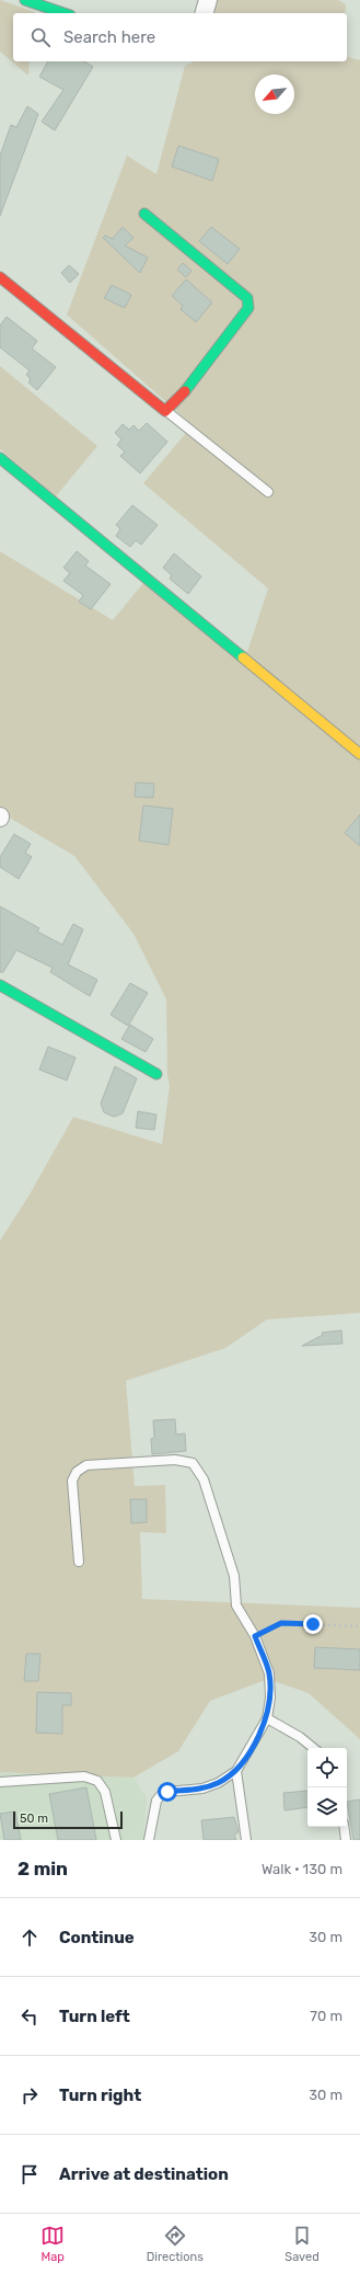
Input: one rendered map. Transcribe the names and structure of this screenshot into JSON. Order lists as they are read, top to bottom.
{
  "scale_bar": "50 m",
  "north": "bottom left",
  "page": {
    "search": "Search here",
    "scale": "50 m",
    "heading": ["2 min", "Walk · 130 m"],
    "list": [
      ["Continue", "30 m"],
      ["Turn left", "70 m"],
      ["Turn right", "30 m"],
      "Arrive at destination"
    ],
    "nav": ["Map", "Directions", "Saved"]
  }
}
